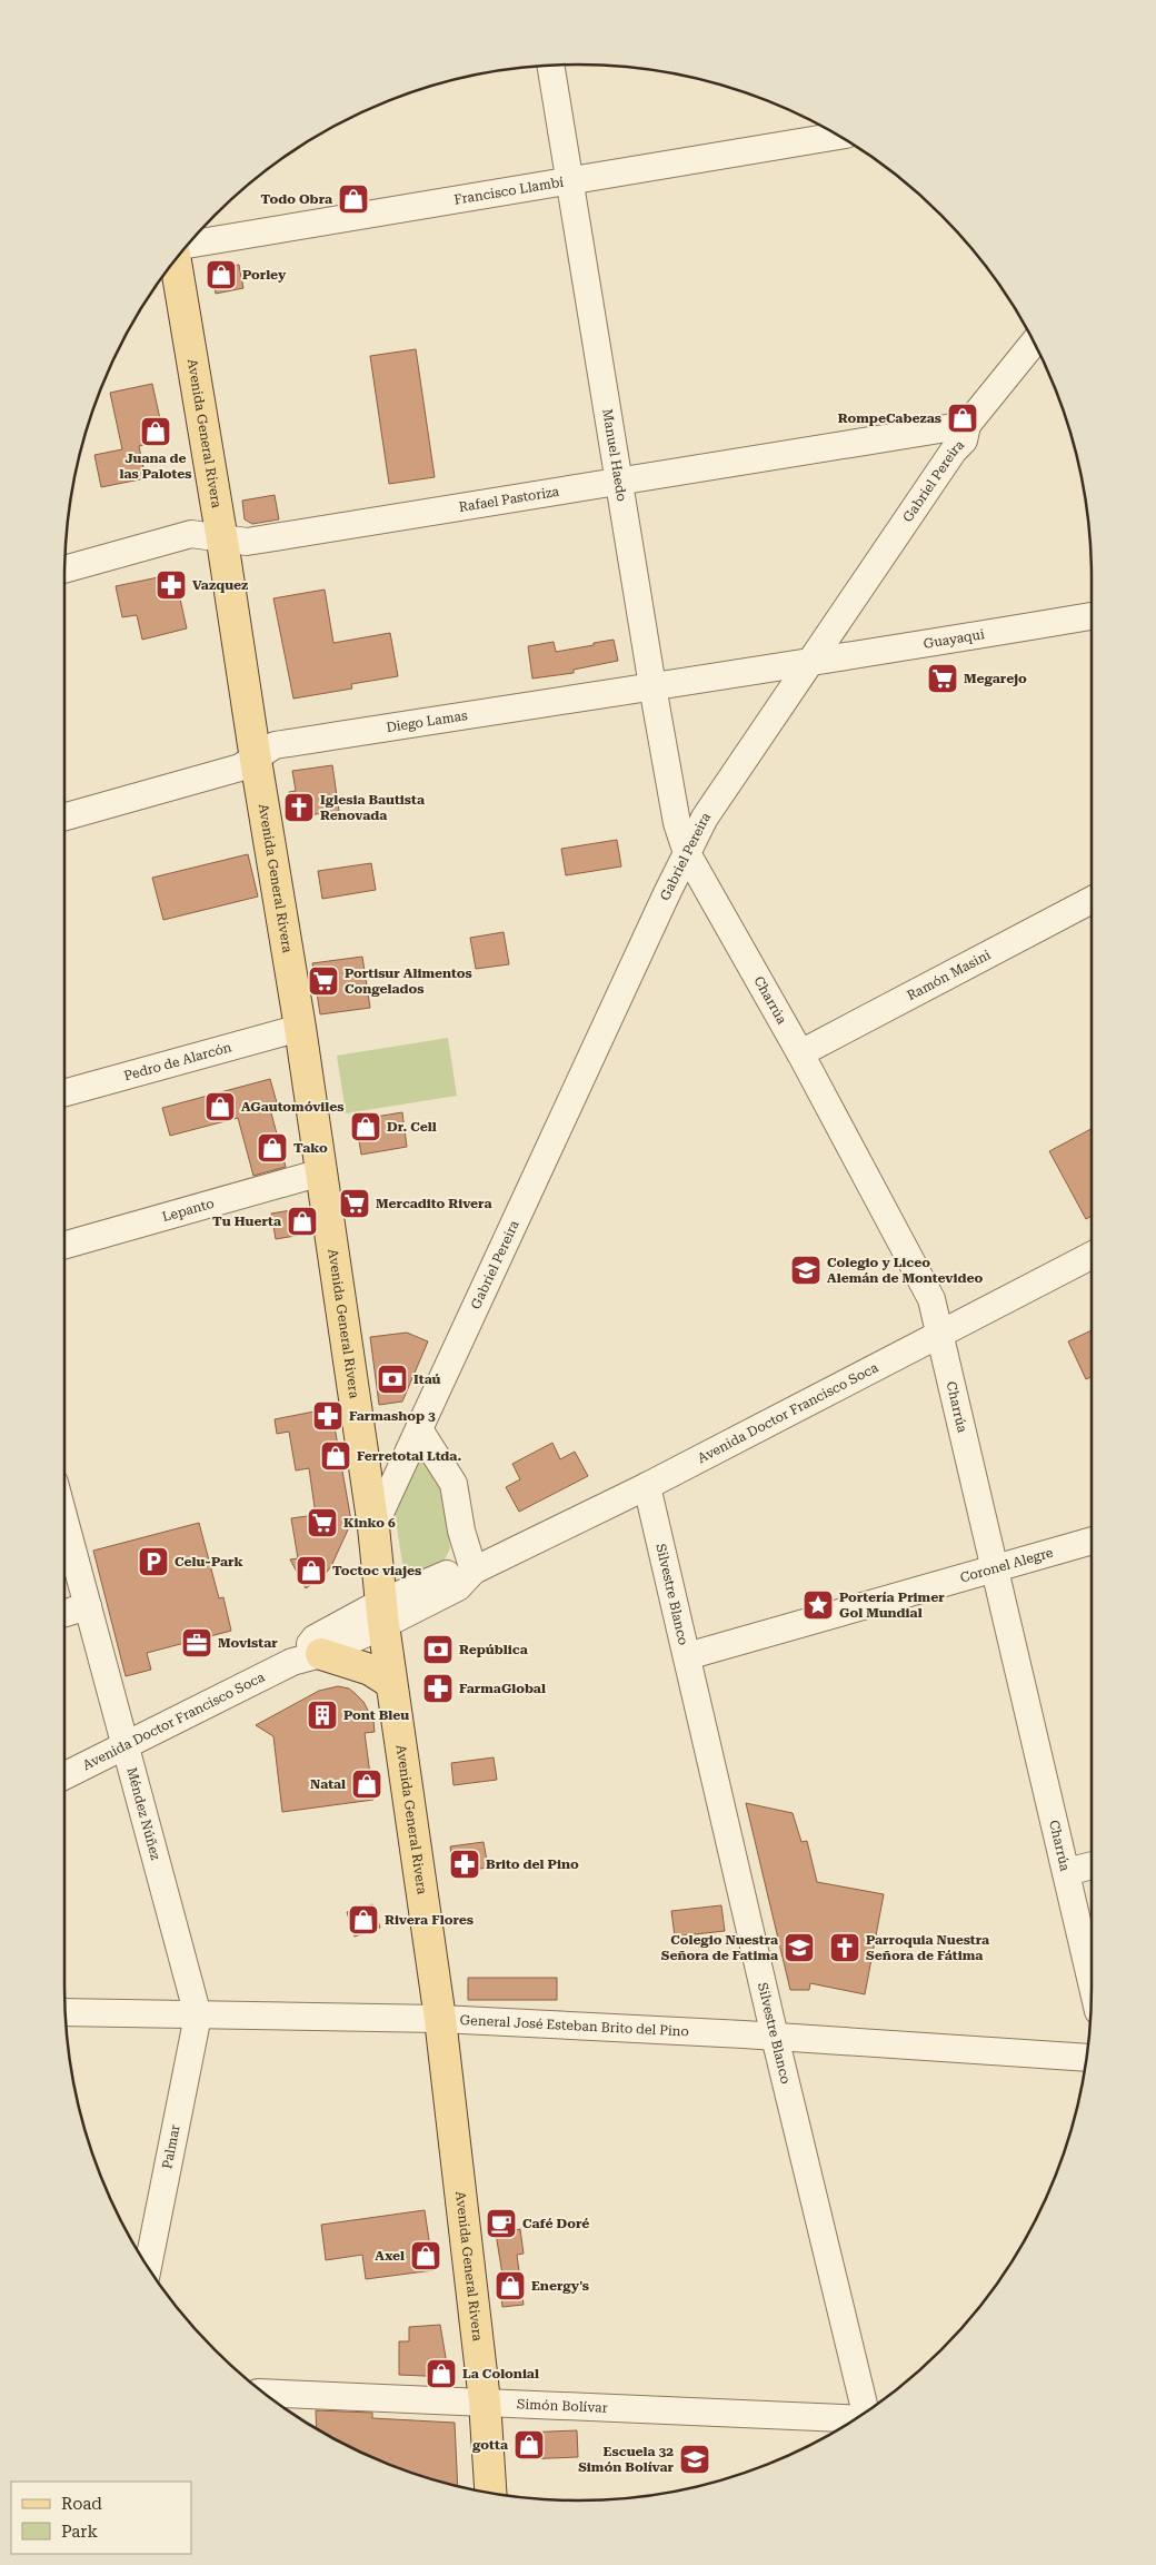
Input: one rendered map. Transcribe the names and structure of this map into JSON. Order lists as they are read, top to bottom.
{
  "streets": {
    "main road": ["Avenida General Rivera"],
    "street": [
      "Francisco Llambí",
      "Manuel Haedo",
      "Gabriel Pereira",
      "Rafael Pastoriza",
      "Guayaqui",
      "Diego Lamas",
      "Ramón Masini",
      "Charrúa",
      "Pedro de Alarcón",
      "Lepanto",
      "Avenida Doctor Francisco Soca",
      "Coronel Alegre",
      "Silvestre Blanco",
      "Méndez Núñez",
      "General José Esteban Brito del Pino",
      "Palmar",
      "Simón Bolívar"
    ]
  },
  "crossings": [
    ["Francisco Llambí", "Manuel Haedo"],
    ["Avenida General Rivera", "Gabriel Pereira"],
    ["Avenida General Rivera", "Rafael Pastoriza"],
    ["Avenida General Rivera", "Diego Lamas"],
    ["Avenida General Rivera", "Pedro de Alarcón"],
    ["Avenida General Rivera", "Lepanto"],
    ["Avenida General Rivera", "Avenida Doctor Francisco Soca"],
    ["Avenida General Rivera", "General José Esteban Brito del Pino"],
    ["Avenida General Rivera", "Simón Bolívar"],
    ["Manuel Haedo", "Gabriel Pereira"],
    ["Manuel Haedo", "Rafael Pastoriza"],
    ["Manuel Haedo", "Diego Lamas"],
    ["Manuel Haedo", "Charrúa"],
    ["Gabriel Pereira", "Rafael Pastoriza"],
    ["Gabriel Pereira", "Guayaqui"],
    ["Gabriel Pereira", "Diego Lamas"],
    ["Gabriel Pereira", "Charrúa"],
    ["Guayaqui", "Diego Lamas"],
    ["Ramón Masini", "Charrúa"],
    ["Charrúa", "Avenida Doctor Francisco Soca"],
    ["Charrúa", "Coronel Alegre"],
    ["Avenida Doctor Francisco Soca", "Silvestre Blanco"],
    ["Avenida Doctor Francisco Soca", "Méndez Núñez"],
    ["Coronel Alegre", "Silvestre Blanco"],
    ["Silvestre Blanco", "General José Esteban Brito del Pino"],
    ["Méndez Núñez", "General José Esteban Brito del Pino"],
    ["Méndez Núñez", "Palmar"],
    ["General José Esteban Brito del Pino", "Palmar"]
  ],
  "places": {
    "shop": [
      "Todo Obra",
      "Porley",
      "RompeCabezas",
      "Juana de las Palotes",
      "AGautomóviles",
      "Dr. Cell",
      "Tako",
      "Tu Huerta",
      "Ferretotal Ltda.",
      "Toctoc viajes",
      "Natal",
      "Rivera Flores",
      "Axel",
      "Energy's",
      "La Colonial",
      "gotta"
    ],
    "pharmacy": [
      "Vazquez",
      "Farmashop 3",
      "FarmaGlobal",
      "Brito del Pino"
    ],
    "supermarket": [
      "Megarejo",
      "Portisur Alimentos Congelados",
      "Mercadito Rivera",
      "Kinko 6"
    ],
    "church": ["Iglesia Bautista Renovada", "Parroquia Nuestra Señora de Fátima"],
    "school or university": ["Colegio y Liceo Alemán de Montevideo", "Colegio Nuestra Señora de Fatima", "Escuela 32 Simón Bolívar"],
    "bank": ["Itaú", "República"],
    "parking": ["Celu-Park"],
    "place": ["Portería Primer Gol Mundial"],
    "office": ["Movistar"],
    "building": ["Pont Bleu"],
    "cafe": ["Café Doré"]
  },
  "legend": ["Road", "Park"]
}
